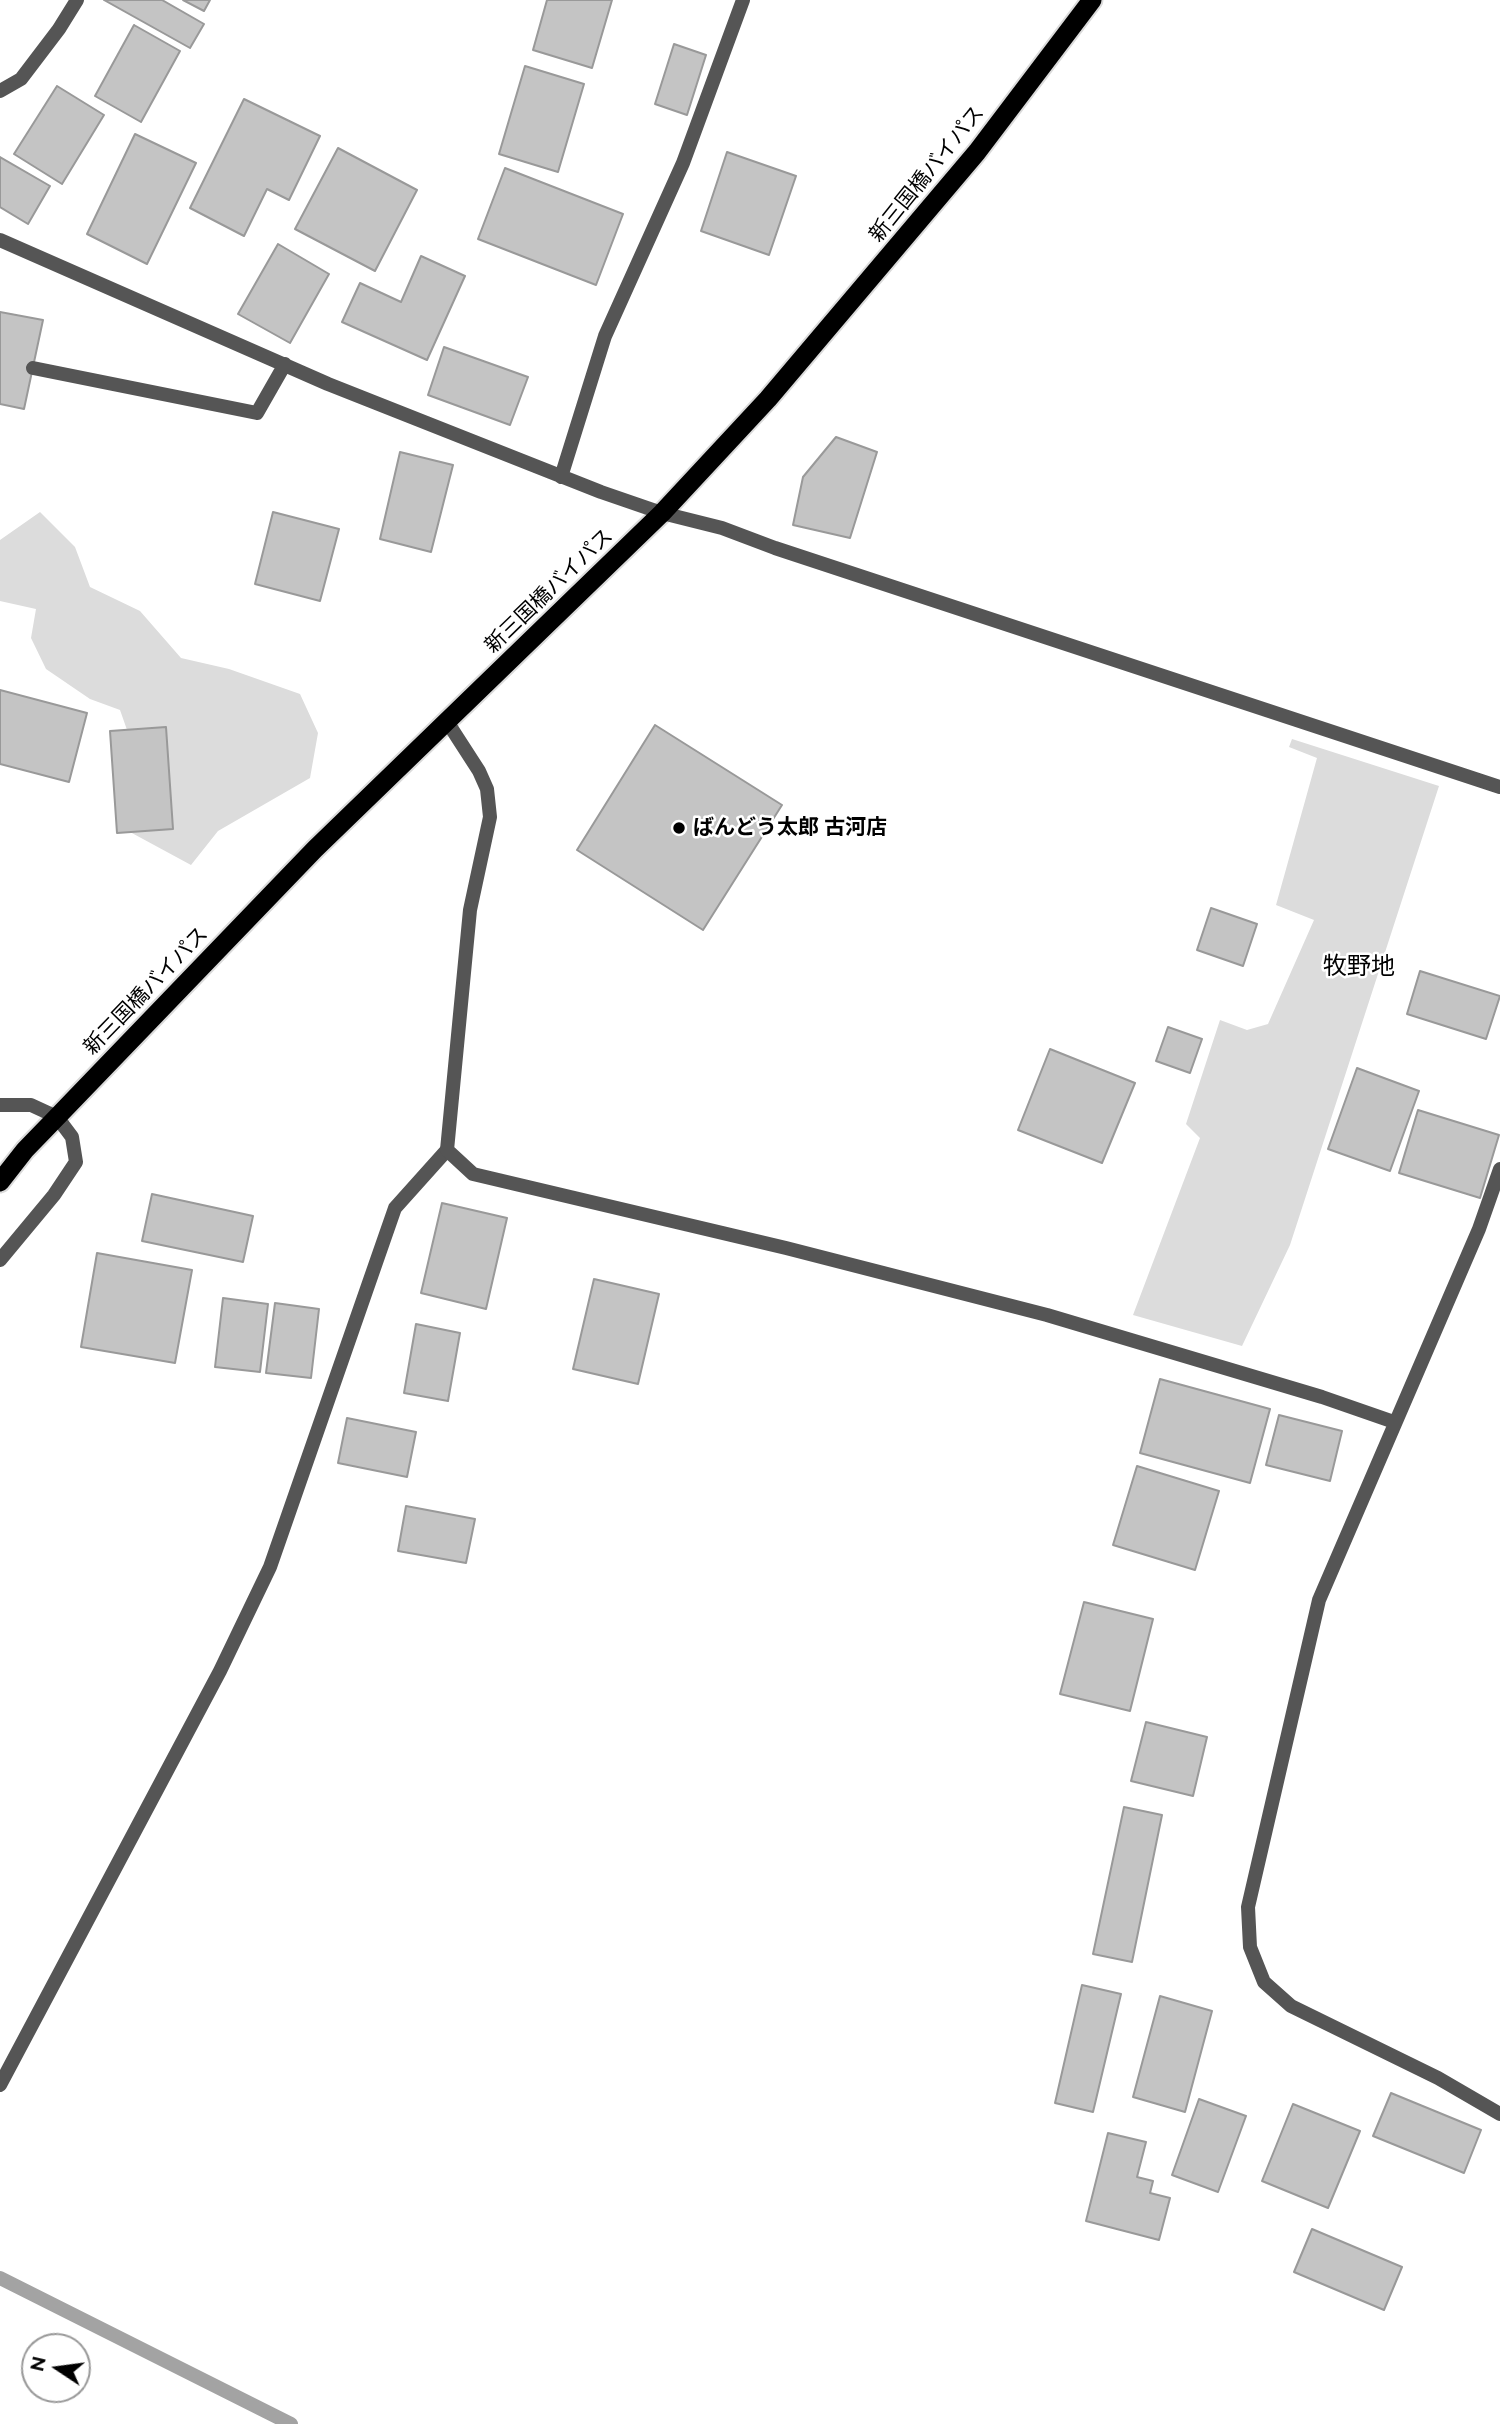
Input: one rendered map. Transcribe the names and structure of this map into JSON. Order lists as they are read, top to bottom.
{
  "streets": {
    "highway": ["新三国橋バイパス"]
  },
  "districts": ["牧野地"],
  "places": ["ばんどう太郎 古河店"],
  "north": "left"
}
